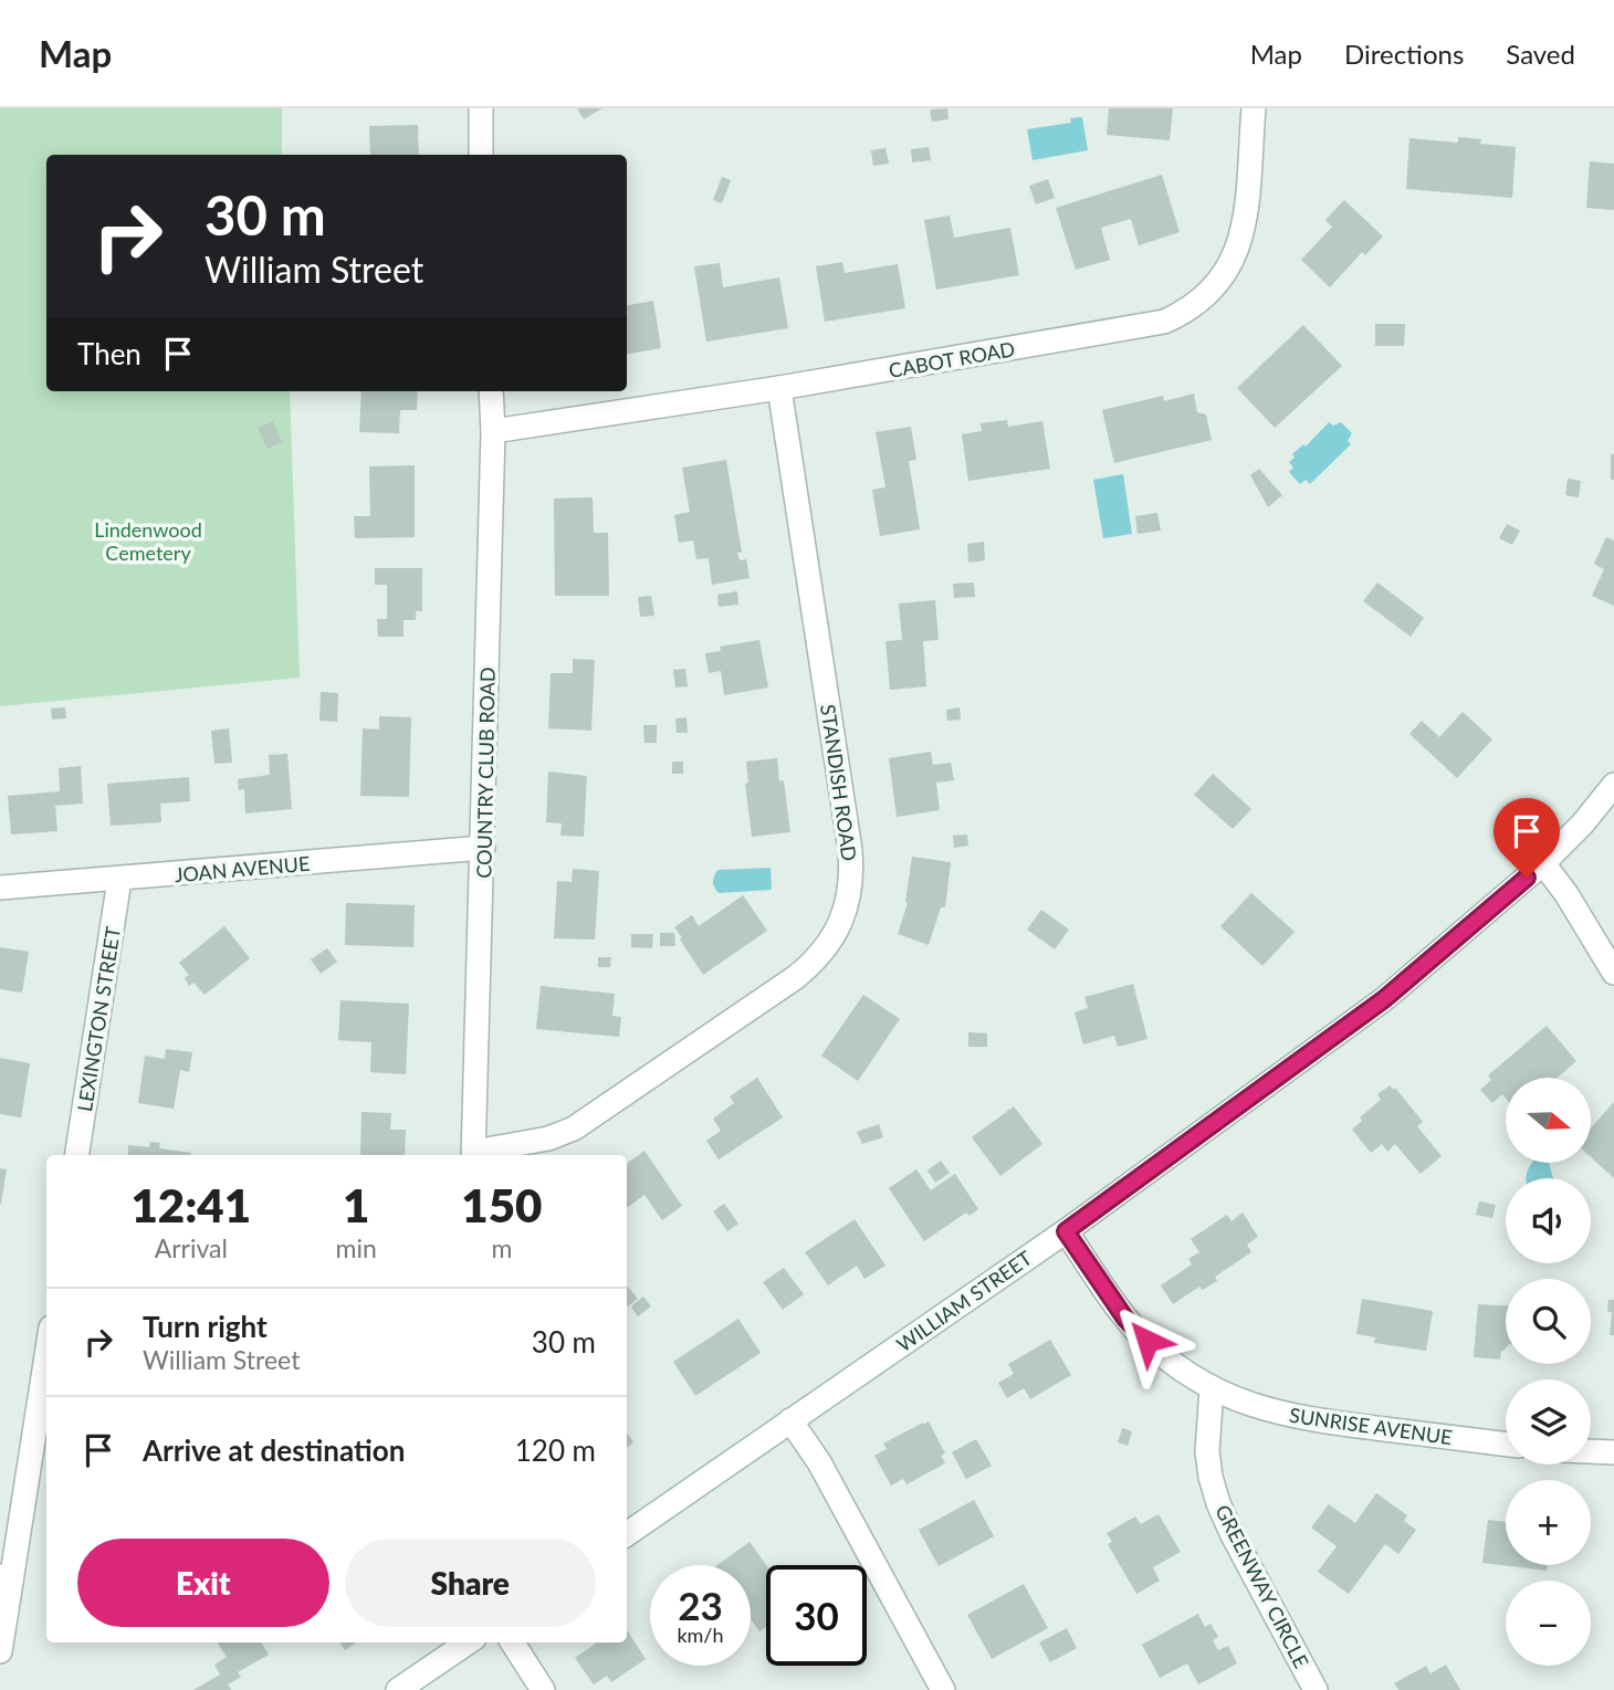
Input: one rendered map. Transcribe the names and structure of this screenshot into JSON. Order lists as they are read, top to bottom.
{
  "streets": {
    "street": [
      "CABOT ROAD",
      "COUNTRY CLUB ROAD",
      "STANDISH ROAD",
      "JOAN AVENUE",
      "LEXINGTON STREET",
      "WILLIAM STREET",
      "SUNRISE AVENUE",
      "GREENWAY CIRCLE"
    ]
  },
  "crossings": [
    ["CABOT ROAD", "COUNTRY CLUB ROAD"],
    ["CABOT ROAD", "STANDISH ROAD"],
    ["COUNTRY CLUB ROAD", "STANDISH ROAD"],
    ["COUNTRY CLUB ROAD", "JOAN AVENUE"],
    ["JOAN AVENUE", "LEXINGTON STREET"],
    ["WILLIAM STREET", "SUNRISE AVENUE"],
    ["SUNRISE AVENUE", "GREENWAY CIRCLE"]
  ],
  "parks": ["Lindenwood Cemetery"],
  "north": "right",
  "page": {
    "header": "Map",
    "nav": ["Map", "Directions", "Saved"],
    "turn": ["30 m", "William Street"],
    "then": "Then",
    "map_buttons": ["+", "−"],
    "eta": [
      "12:41",
      "Arrival",
      "1",
      "min",
      "150",
      "m"
    ],
    "list": [
      {
        "name": "Turn right",
        "note": "William Street",
        "value": "30 m"
      },
      {
        "name": "Arrive at destination",
        "value": "120 m"
      }
    ],
    "buttons": ["Exit", "Share"],
    "speed": "23 km/h",
    "limit": "30"
  }
}
